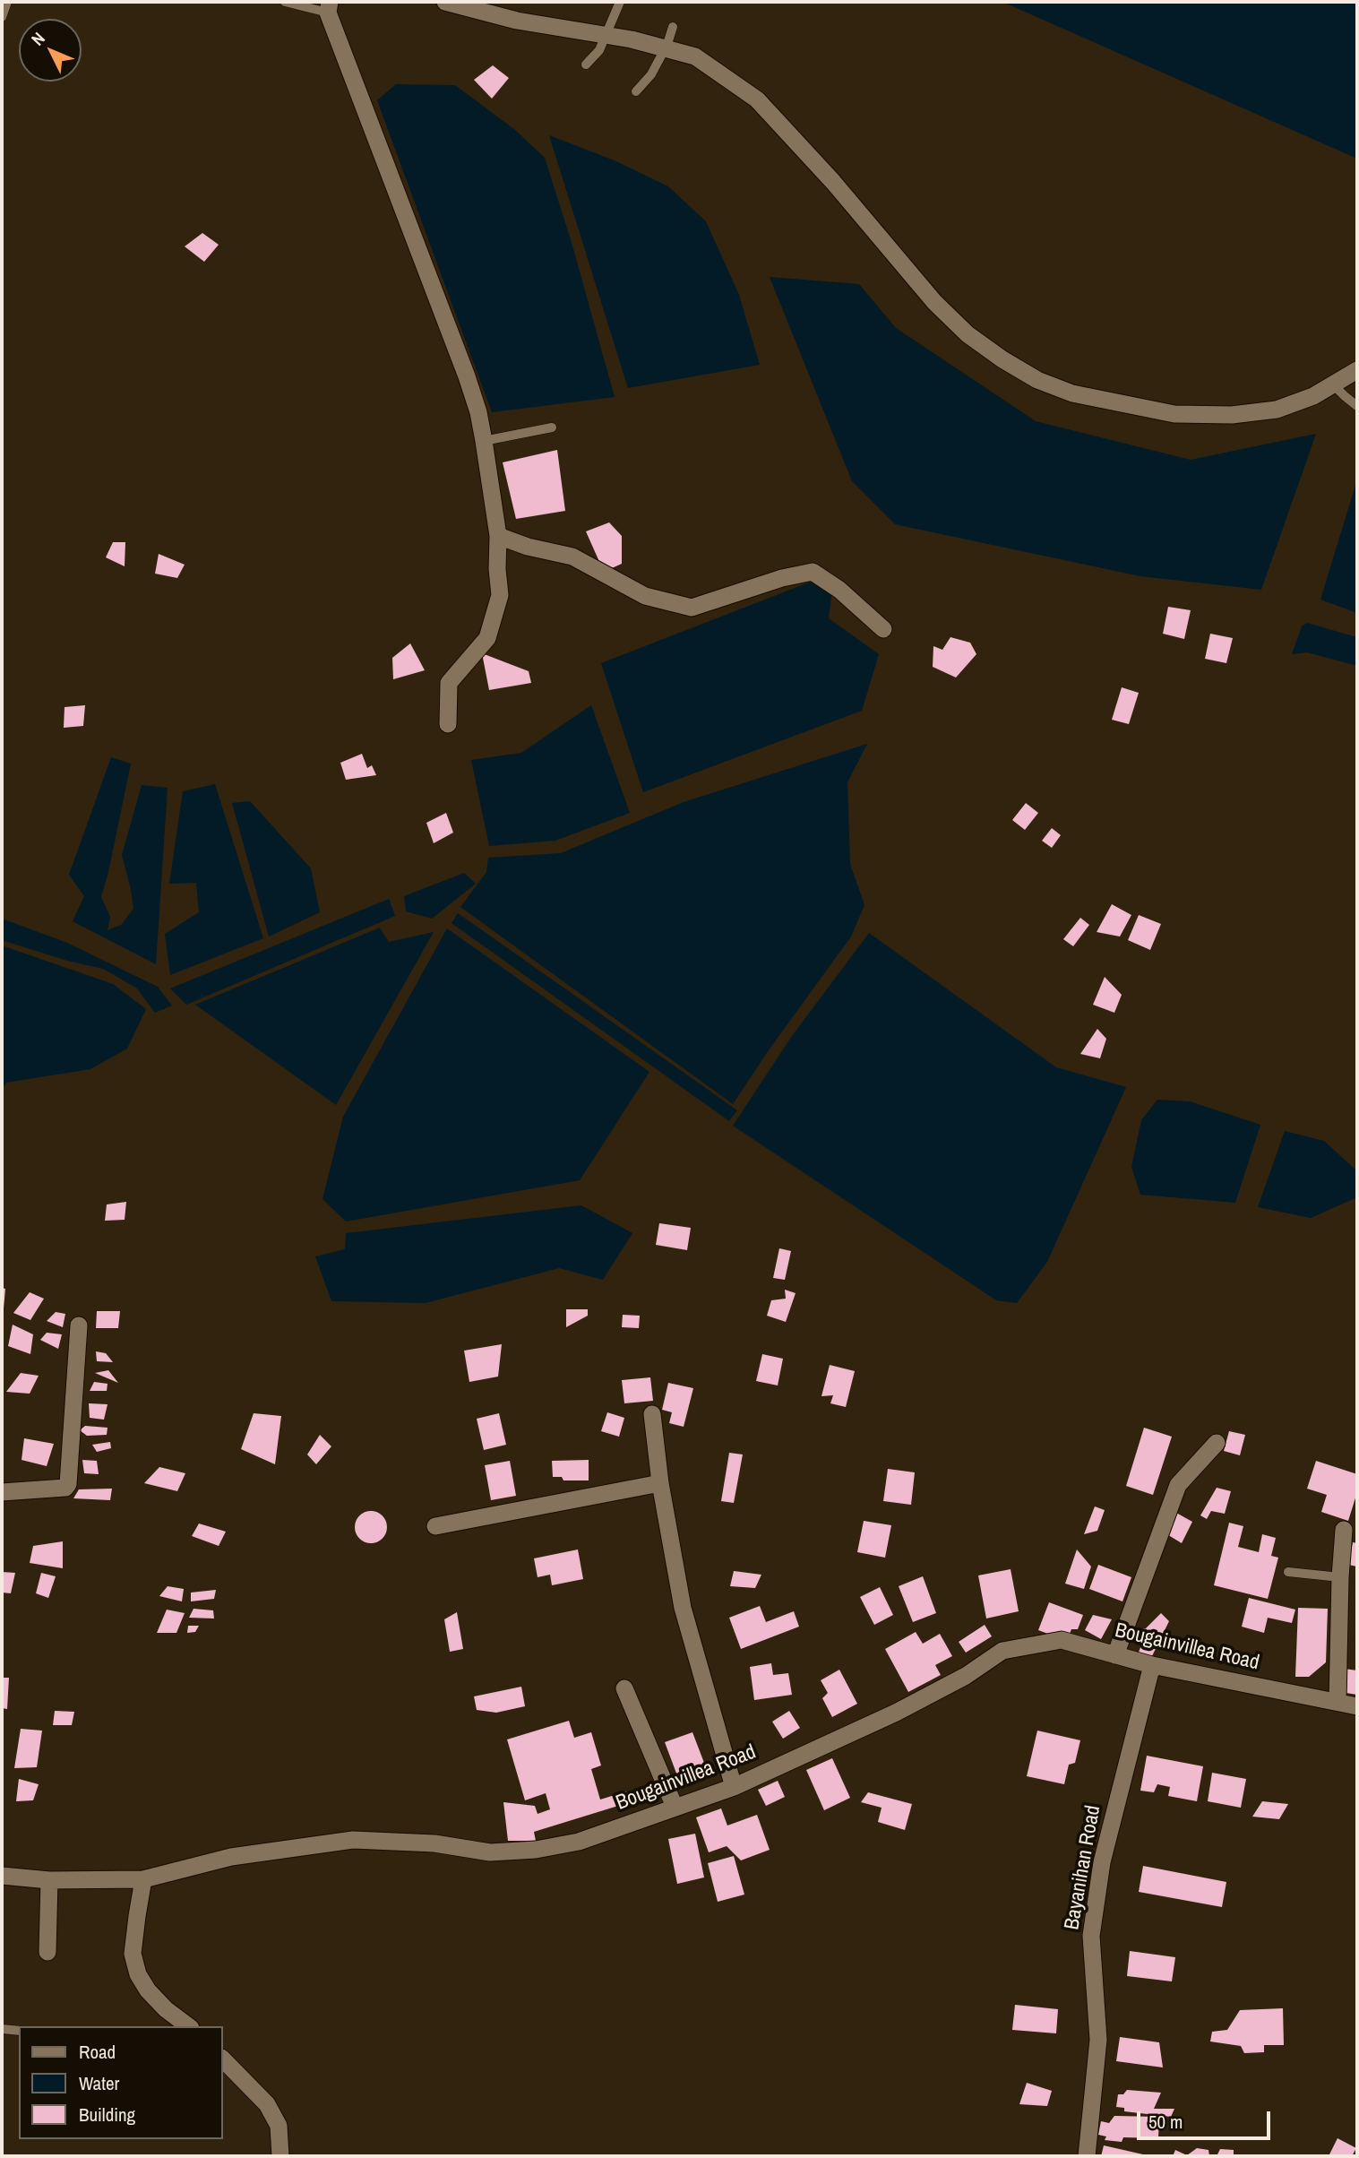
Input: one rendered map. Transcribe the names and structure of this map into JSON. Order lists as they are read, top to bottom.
{
  "streets": {
    "street": ["Bougainvillea Road", "Bayanihan Road"]
  },
  "crossings": [
    ["Bougainvillea Road", "Bayanihan Road"]
  ],
  "legend": ["Road", "Water", "Building"],
  "scale_bar": "50 m",
  "north": "top left"
}
